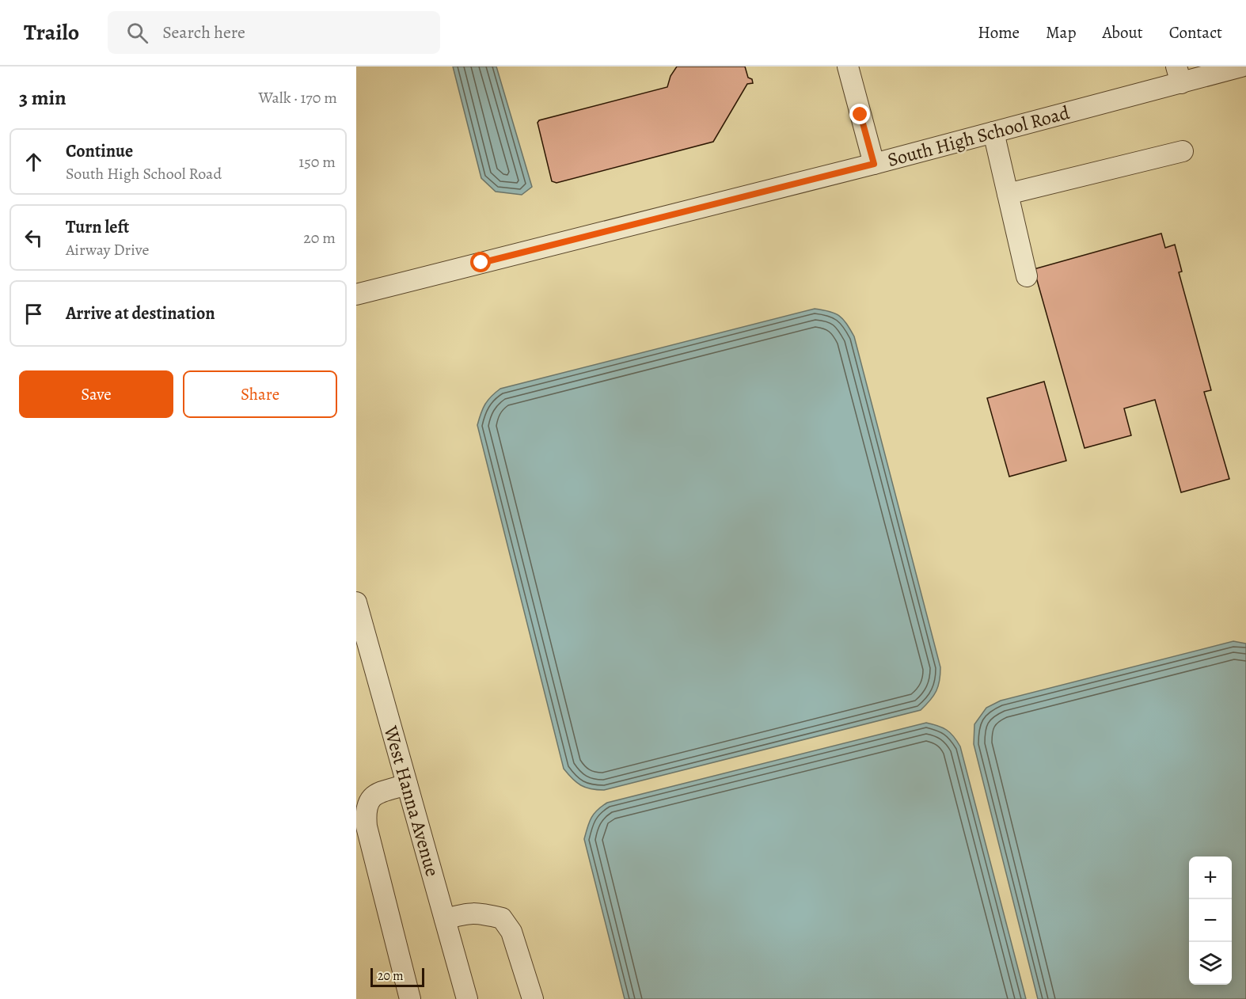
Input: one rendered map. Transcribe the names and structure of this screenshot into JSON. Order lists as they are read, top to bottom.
{
  "streets": {
    "street": ["South High School Road", "West Hanna Avenue"]
  },
  "scale_bar": "20 m",
  "page": {
    "header": "Trailo",
    "search": "Search here",
    "nav": [
      "Home",
      "Map",
      "About",
      "Contact"
    ],
    "heading": ["3 min", "Walk · 170 m"],
    "list": [
      ["Continue", "South High School Road", "150 m"],
      ["Turn left", "Airway Drive", "20 m"],
      "Arrive at destination"
    ],
    "buttons": ["Save", "Share"],
    "map_buttons": ["+", "−"],
    "scale": "20 m"
  }
}
